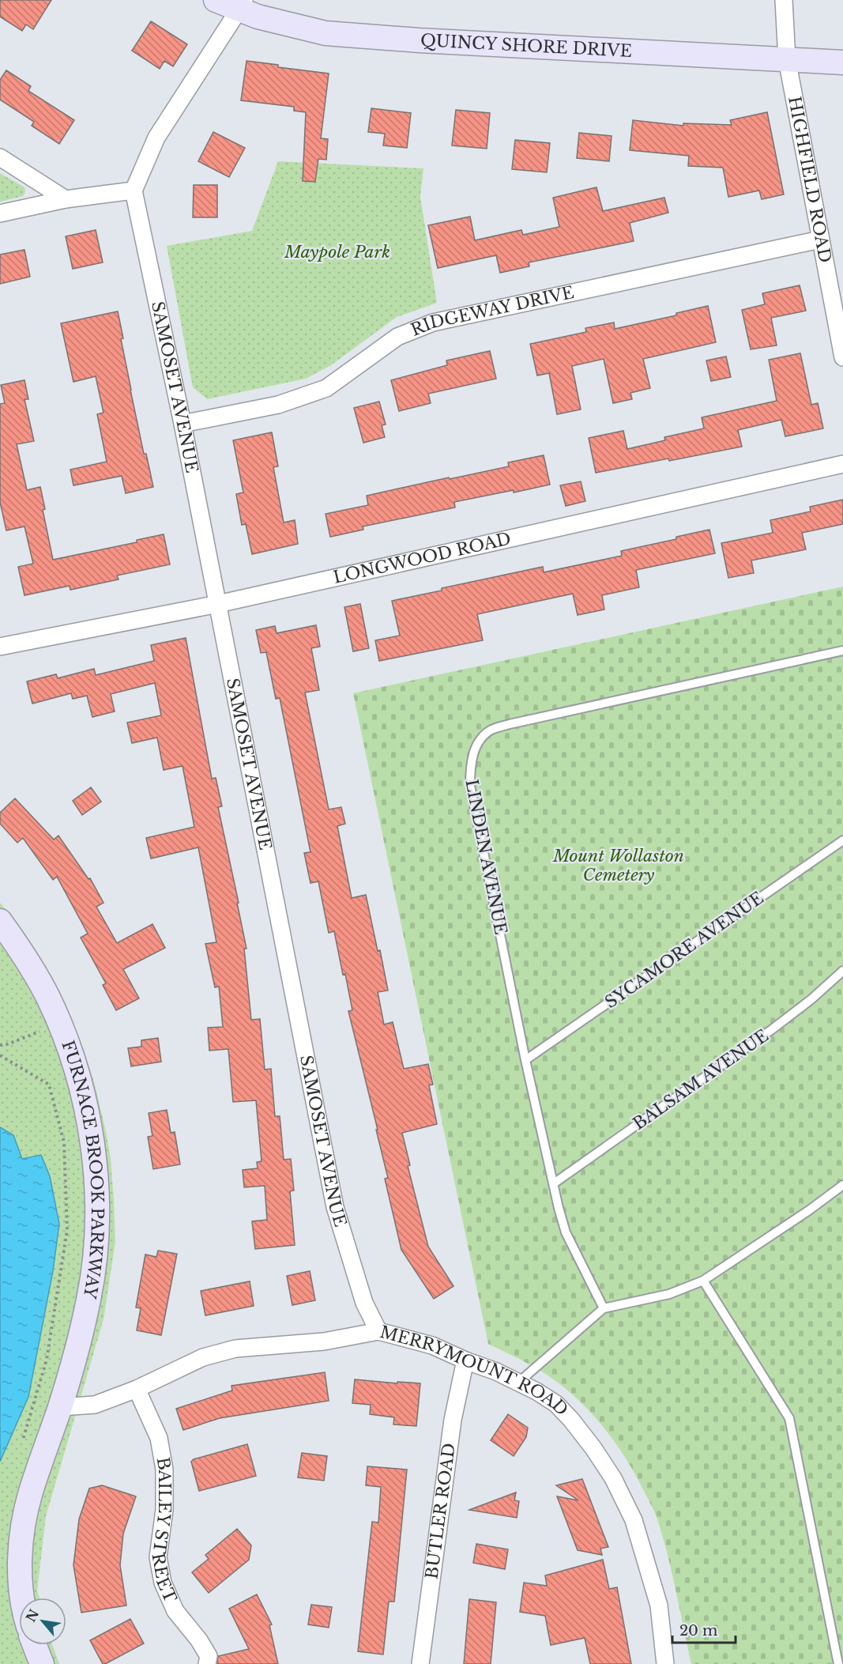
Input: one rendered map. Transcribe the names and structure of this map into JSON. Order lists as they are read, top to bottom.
{
  "streets": {
    "main road": ["QUINCY SHORE DRIVE", "FURNACE BROOK PARKWAY"],
    "street": [
      "HIGHFIELD ROAD",
      "RIDGEWAY DRIVE",
      "SAMOSET AVENUE",
      "LONGWOOD ROAD",
      "MERRYMOUNT ROAD",
      "BUTLER ROAD",
      "BAILEY STREET"
    ],
    "lane": ["LINDEN AVENUE", "SYCAMORE AVENUE", "BALSAM AVENUE"]
  },
  "crossings": [
    ["QUINCY SHORE DRIVE", "HIGHFIELD ROAD"],
    ["HIGHFIELD ROAD", "RIDGEWAY DRIVE"],
    ["RIDGEWAY DRIVE", "SAMOSET AVENUE"],
    ["SAMOSET AVENUE", "LONGWOOD ROAD"],
    ["SAMOSET AVENUE", "MERRYMOUNT ROAD"],
    ["LINDEN AVENUE", "SYCAMORE AVENUE"],
    ["LINDEN AVENUE", "BALSAM AVENUE"],
    ["FURNACE BROOK PARKWAY", "MERRYMOUNT ROAD"],
    ["MERRYMOUNT ROAD", "BUTLER ROAD"],
    ["MERRYMOUNT ROAD", "BAILEY STREET"]
  ],
  "parks": ["Maypole Park", "Mount Wollaston Cemetery"],
  "scale_bar": "20 m",
  "north": "top left"
}
